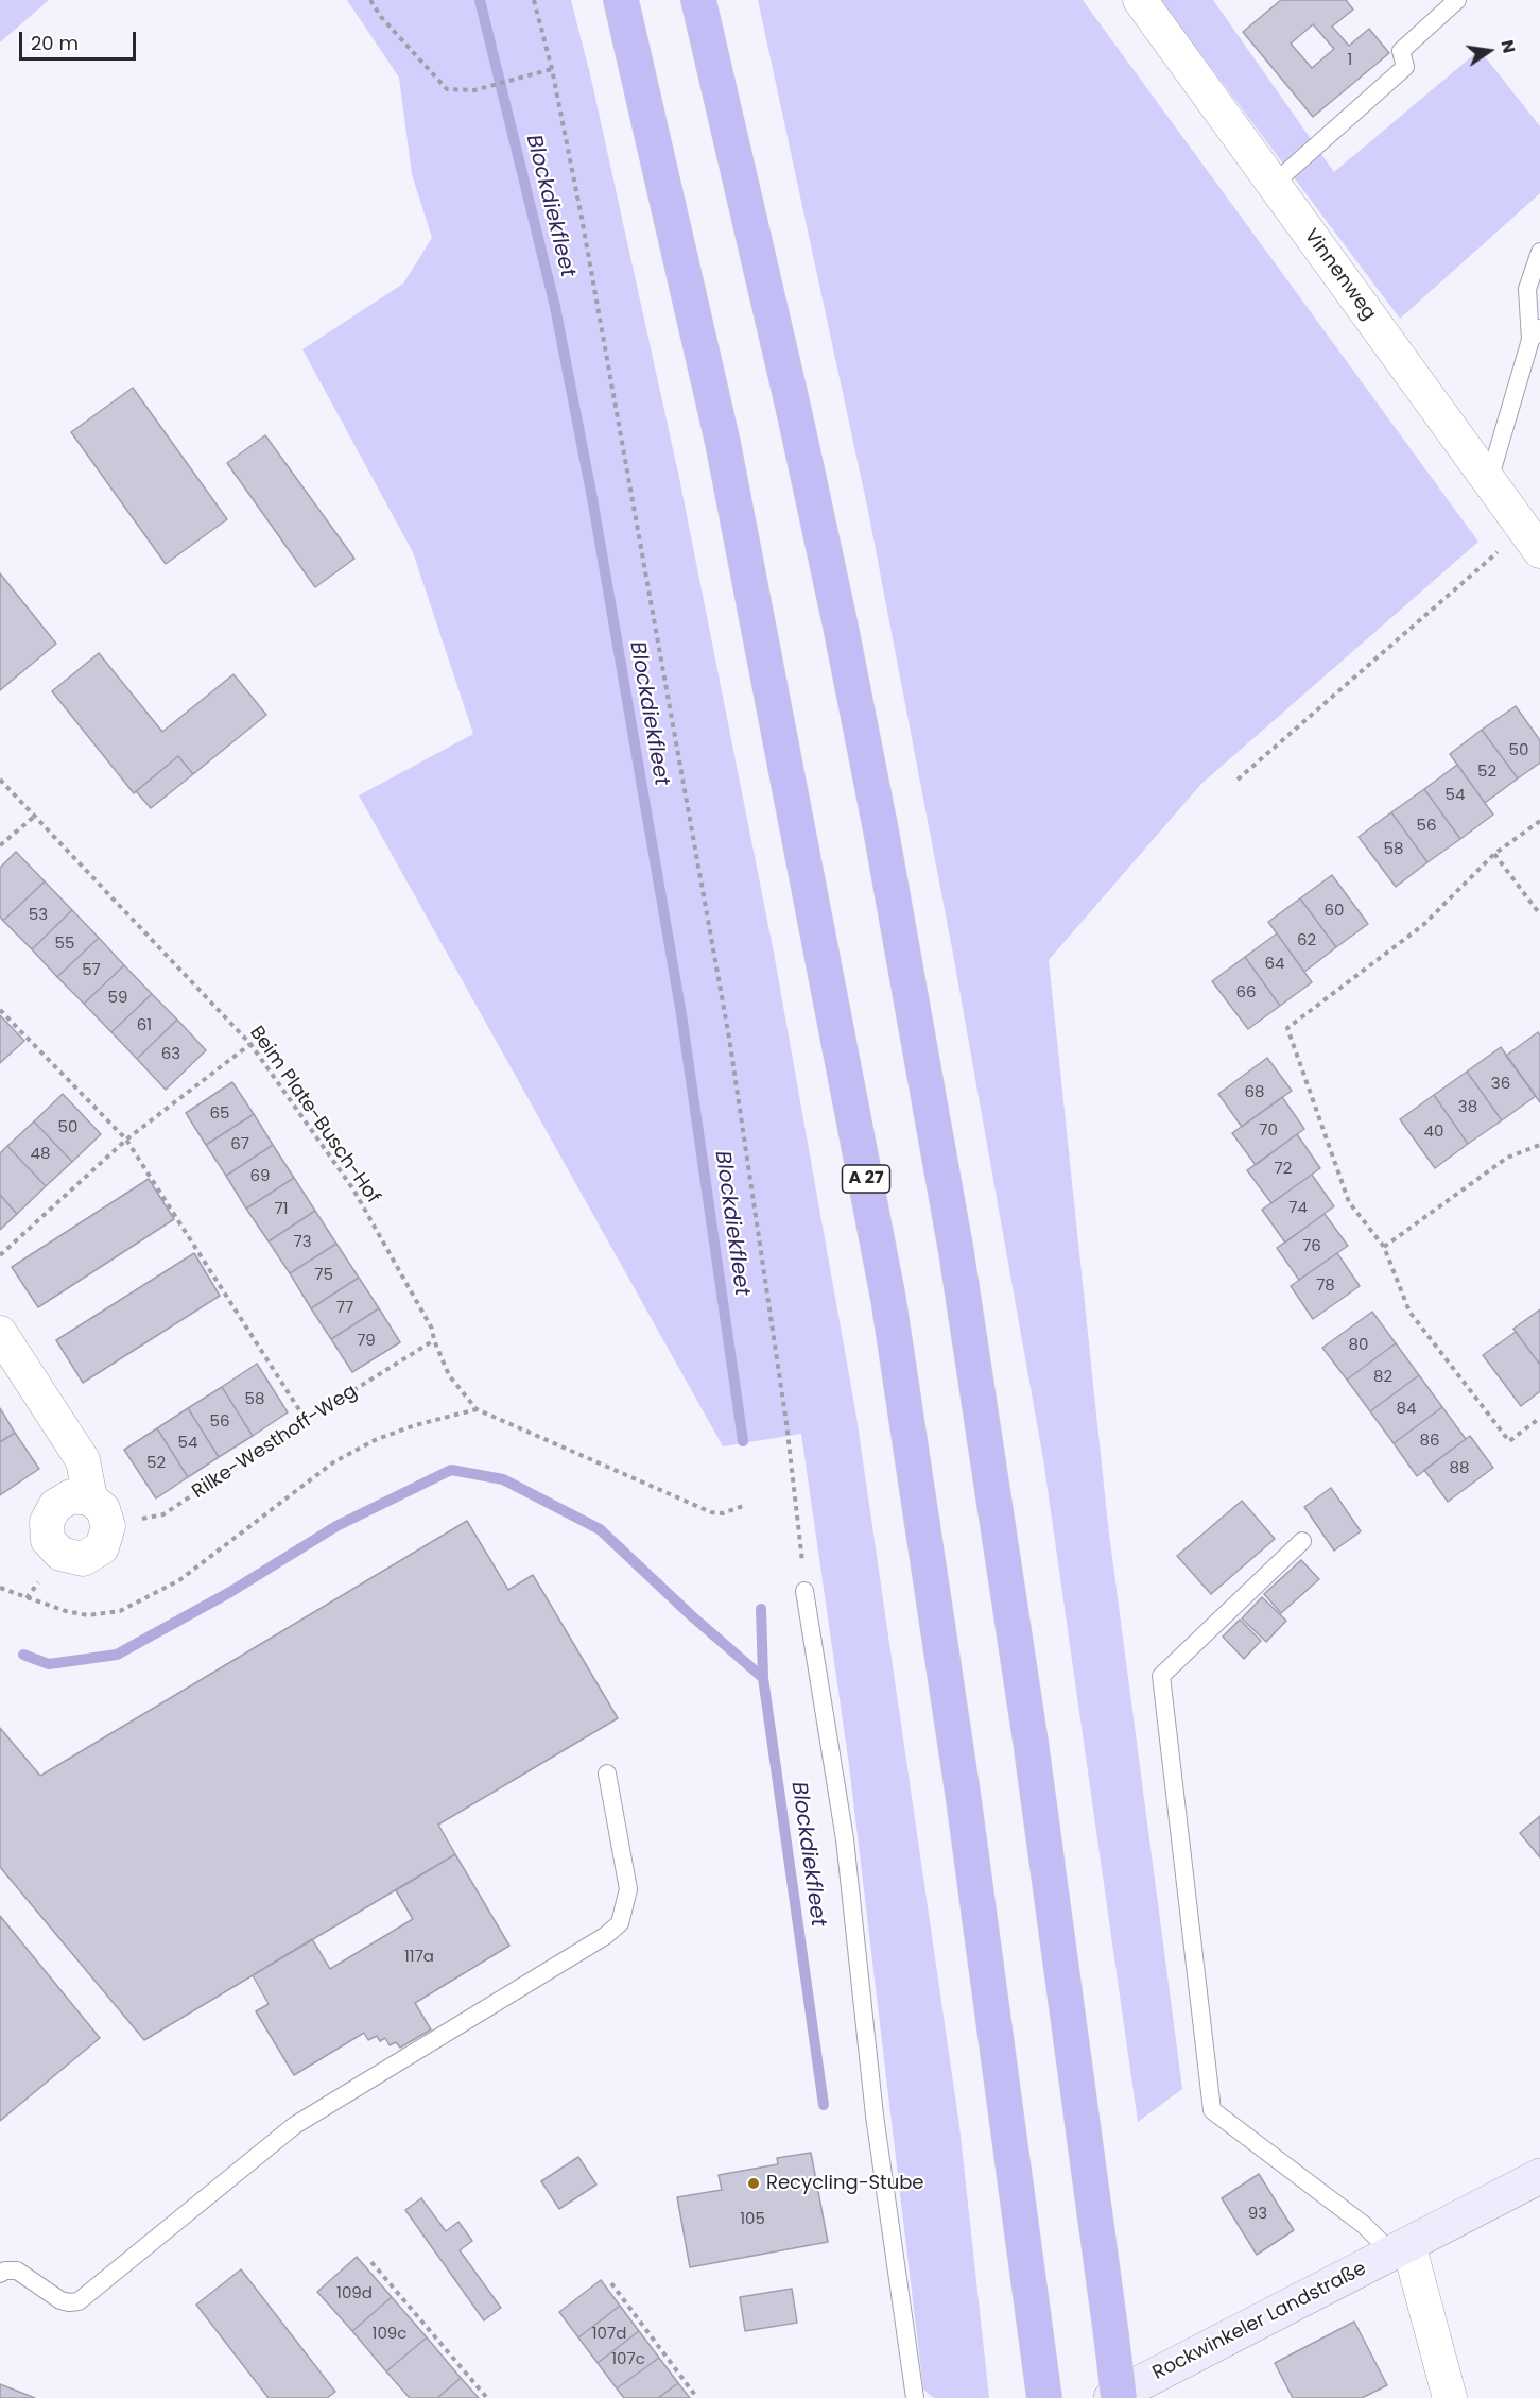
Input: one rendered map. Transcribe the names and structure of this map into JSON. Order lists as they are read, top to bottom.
{
  "streets": {
    "highway": ["A 27"],
    "main road": ["Rockwinkeler Landstraße"],
    "street": ["Vinnenweg"],
    "path": ["Beim Plate-Busch-Hof", "Rilke-Westhoff-Weg"]
  },
  "crossings": [
    ["Beim Plate-Busch-Hof", "Rilke-Westhoff-Weg"]
  ],
  "water": ["Blockdiekfleet"],
  "places": ["Recycling-Stube"],
  "house_numbers": [
    "1",
    "50",
    "52",
    "54",
    "56",
    "58",
    "60",
    "53",
    "62",
    "55",
    "64",
    "57",
    "66",
    "59",
    "61",
    "63",
    "36",
    "68",
    "38",
    "65",
    "50",
    "70",
    "40",
    "67",
    "48",
    "72",
    "69",
    "74",
    "71",
    "73",
    "76",
    "75",
    "78",
    "77",
    "79",
    "80",
    "82",
    "58",
    "84",
    "56",
    "86",
    "54",
    "52",
    "88",
    "117a",
    "93",
    "105",
    "109d",
    "109c",
    "107d",
    "107c"
  ],
  "scale_bar": "20 m",
  "north": "right"
}
